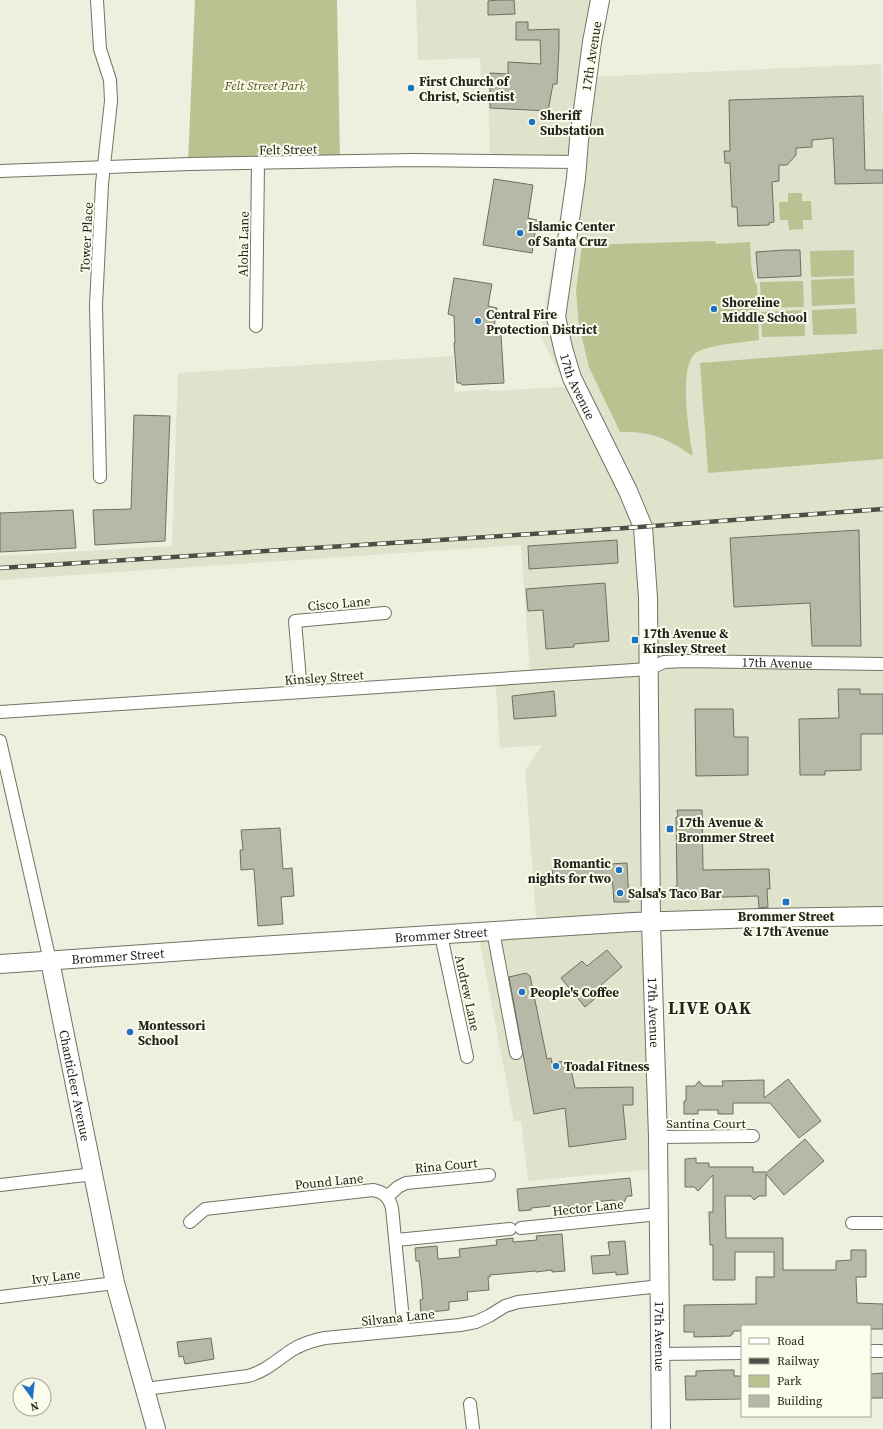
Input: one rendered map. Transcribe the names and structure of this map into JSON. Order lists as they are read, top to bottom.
{
  "streets": {
    "main road": ["17th Avenue", "Brommer Street", "Chanticleer Avenue"],
    "street": [
      "Felt Street",
      "Tower Place",
      "Aloha Lane",
      "Cisco Lane",
      "Kinsley Street",
      "Andrew Lane",
      "Santina Court",
      "Rina Court",
      "Pound Lane",
      "Hector Lane",
      "Ivy Lane",
      "Silvana Lane"
    ]
  },
  "crossings": [
    ["17th Avenue", "Felt Street"],
    ["17th Avenue", "Kinsley Street"],
    ["17th Avenue", "Brommer Street"],
    ["17th Avenue", "Santina Court"],
    ["17th Avenue", "Hector Lane"],
    ["17th Avenue", "Silvana Lane"],
    ["Felt Street", "Tower Place"],
    ["Felt Street", "Aloha Lane"],
    ["Cisco Lane", "Kinsley Street"],
    ["Brommer Street", "Andrew Lane"],
    ["Brommer Street", "Chanticleer Avenue"],
    ["Chanticleer Avenue", "Ivy Lane"],
    ["Chanticleer Avenue", "Silvana Lane"],
    ["Rina Court", "Pound Lane"]
  ],
  "districts": ["LIVE OAK"],
  "parks": ["Felt Street Park"],
  "places": {
    "other": [
      "First Church of Christ, Scientist",
      "Sheriff Substation",
      "Islamic Center of Santa Cruz",
      "Shoreline Middle School",
      "Central Fire Protection District",
      "Romantic nights for two",
      "Salsa's Taco Bar",
      "People's Coffee",
      "Montessori School",
      "Toadal Fitness"
    ],
    "transit": ["17th Avenue & Kinsley Street", "17th Avenue & Brommer Street", "Brommer Street & 17th Avenue"]
  },
  "legend": [
    "Road",
    "Railway",
    "Park",
    "Building"
  ],
  "north": "bottom"
}
